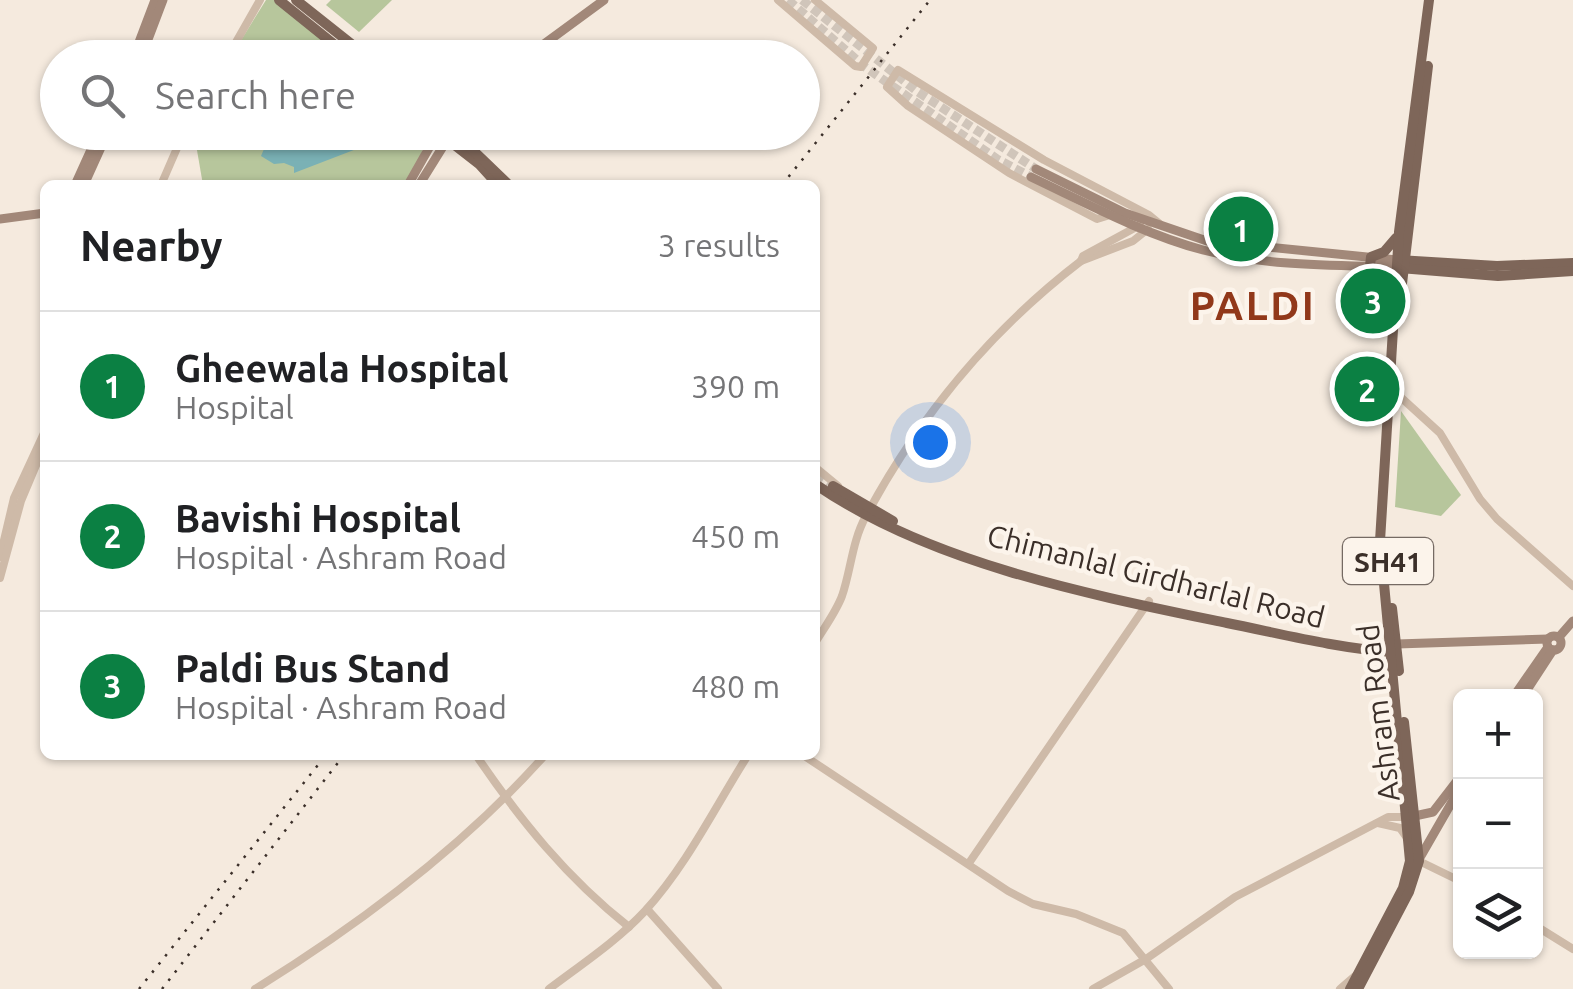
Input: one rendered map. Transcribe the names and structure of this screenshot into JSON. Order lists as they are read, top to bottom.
{
  "streets": {
    "main road": ["SH41", "Chimanlal Girdharlal Road", "Ashram Road"]
  },
  "crossings": [
    ["Chimanlal Girdharlal Road", "Ashram Road"]
  ],
  "districts": ["PALDI"],
  "page": {
    "search": "Search here",
    "heading": ["Nearby", "3 results"],
    "pins": ["1", "3", "2"],
    "list": [
      {
        "mark": "1",
        "name": "Gheewala Hospital",
        "note": "Hospital",
        "value": "390 m"
      },
      {
        "mark": "2",
        "name": "Bavishi Hospital",
        "note": "Hospital · Ashram Road",
        "value": "450 m"
      },
      {
        "mark": "3",
        "name": "Paldi Bus Stand",
        "note": "Hospital · Ashram Road",
        "value": "480 m"
      }
    ],
    "map_buttons": ["+", "−"]
  }
}
